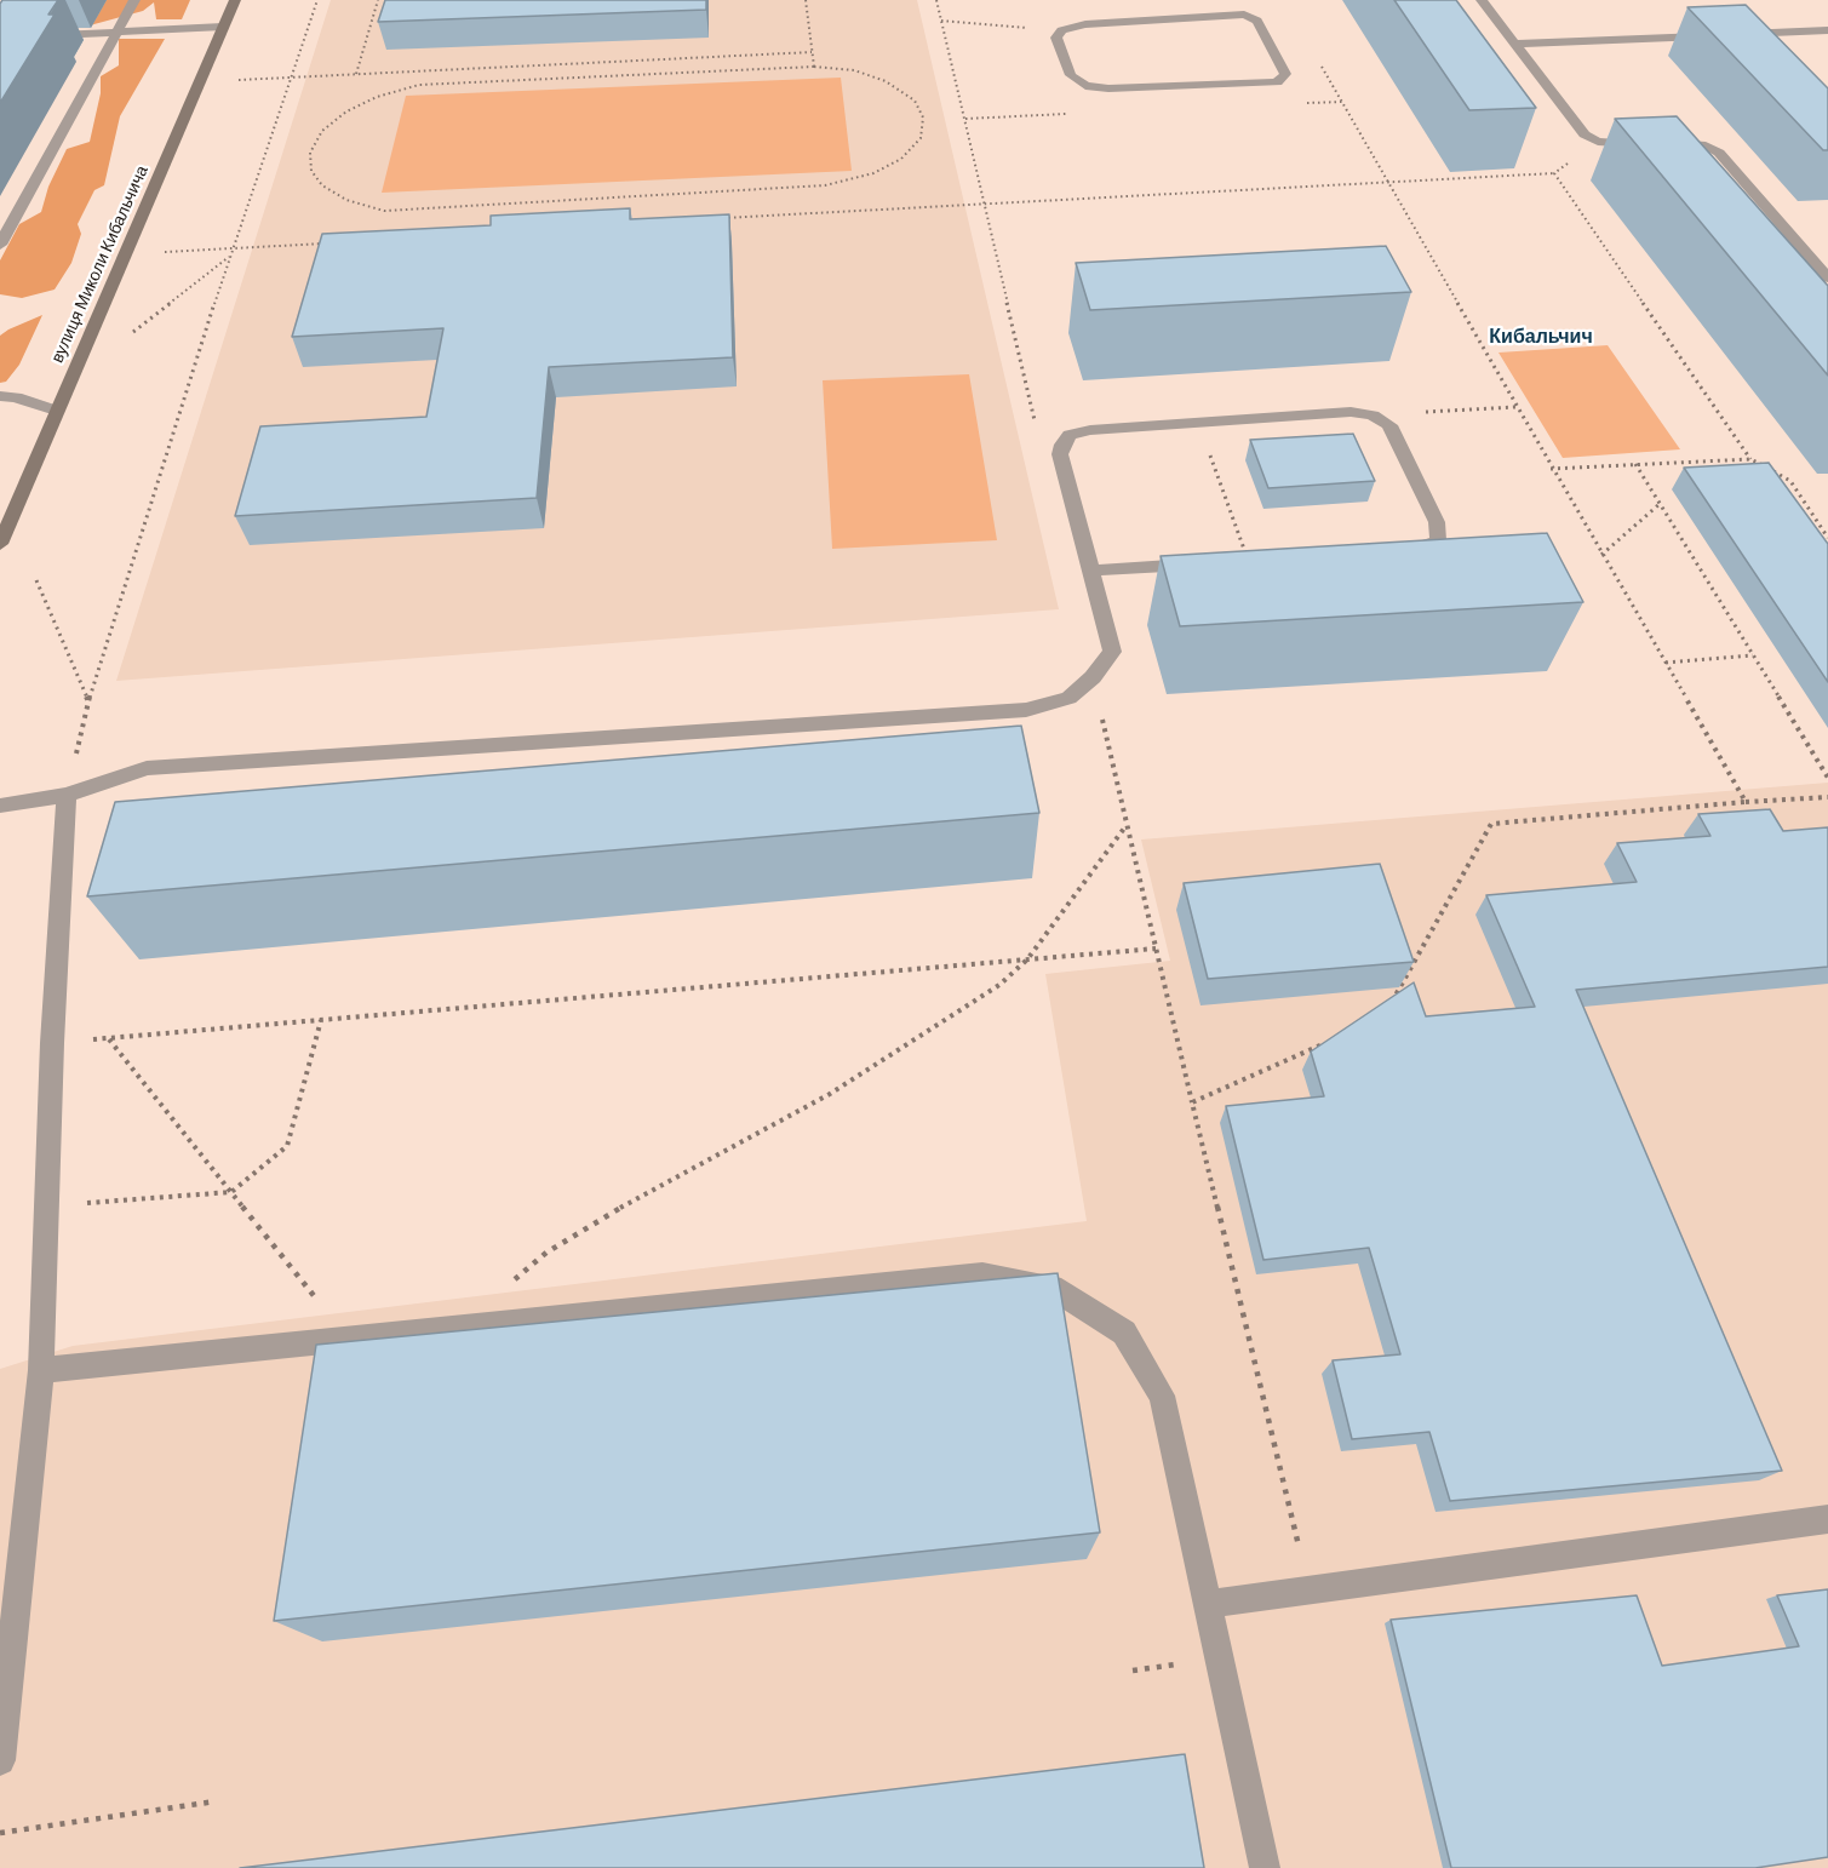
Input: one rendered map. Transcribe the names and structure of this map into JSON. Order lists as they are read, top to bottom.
{
  "streets": {
    "street": ["вулиця Миколи Кибальчича"]
  },
  "districts": ["Кибальчич"]
}
